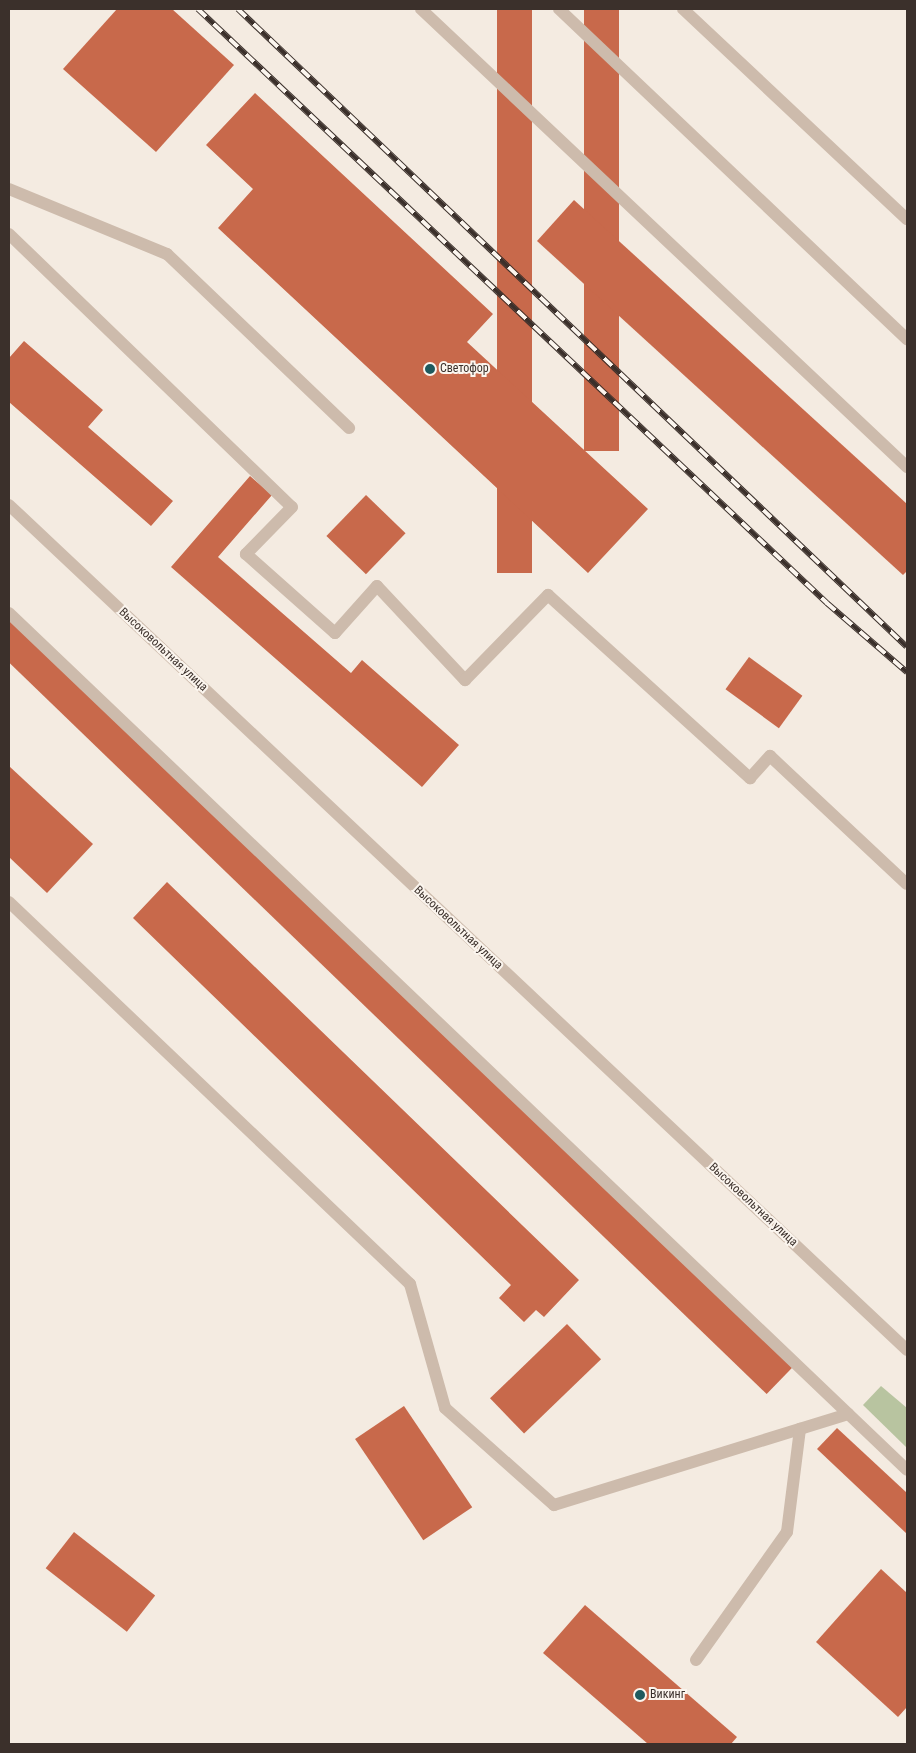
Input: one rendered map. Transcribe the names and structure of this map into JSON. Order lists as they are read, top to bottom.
{
  "streets": {
    "street": ["Высоковольтная улица"]
  },
  "places": ["Светофор", "Викинг"]
}
